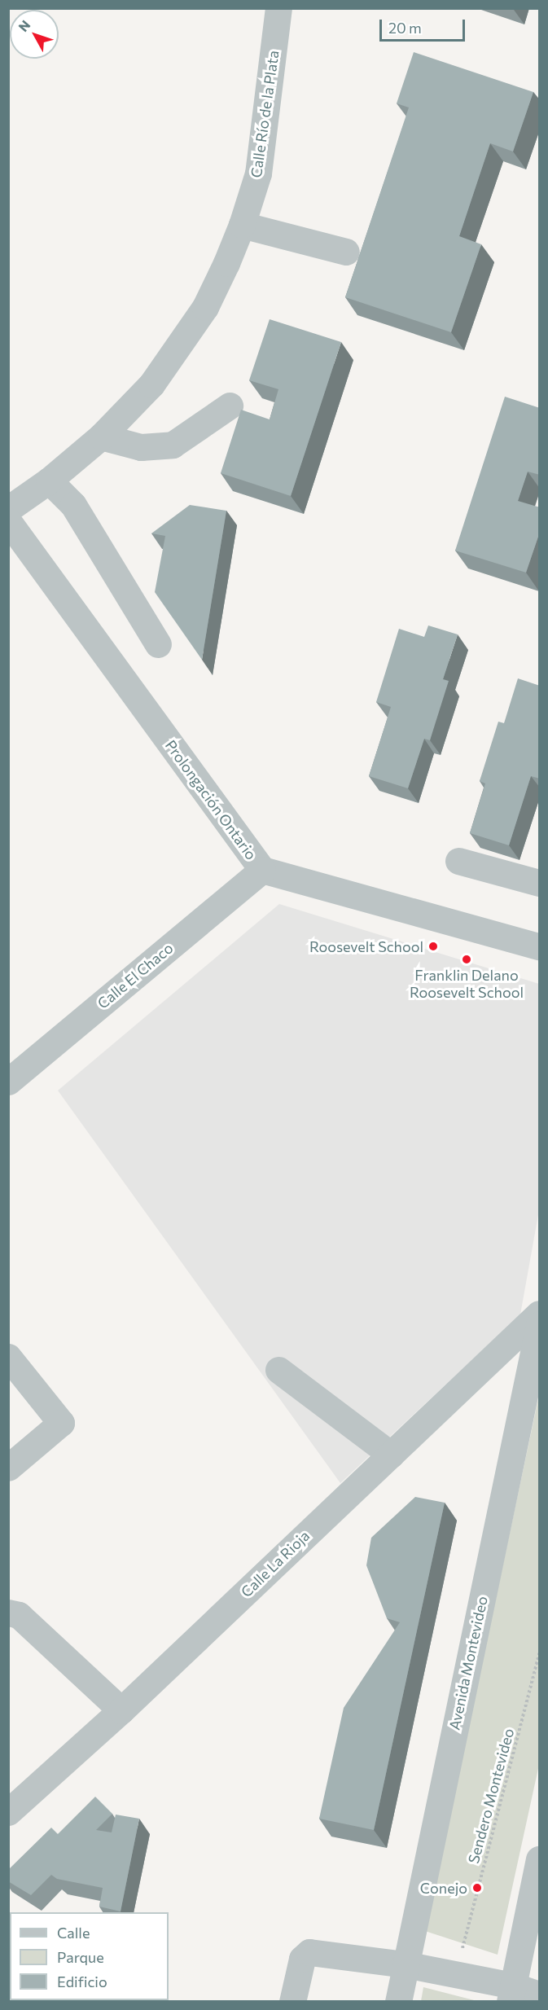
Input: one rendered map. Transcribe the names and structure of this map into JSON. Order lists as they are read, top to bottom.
{
  "streets": {
    "street": [
      "Calle Río de la Plata",
      "Prolongación Ontario",
      "Calle El Chaco",
      "Calle La Rioja",
      "Avenida Montevideo"
    ],
    "path": ["Sendero Montevideo"]
  },
  "crossings": [
    ["Prolongación Ontario", "Calle El Chaco"]
  ],
  "places": ["Roosevelt School", "Franklin Delano Roosevelt School", "Conejo"],
  "legend": ["Calle", "Parque", "Edificio"],
  "scale_bar": "20 m",
  "north": "top left"
}
